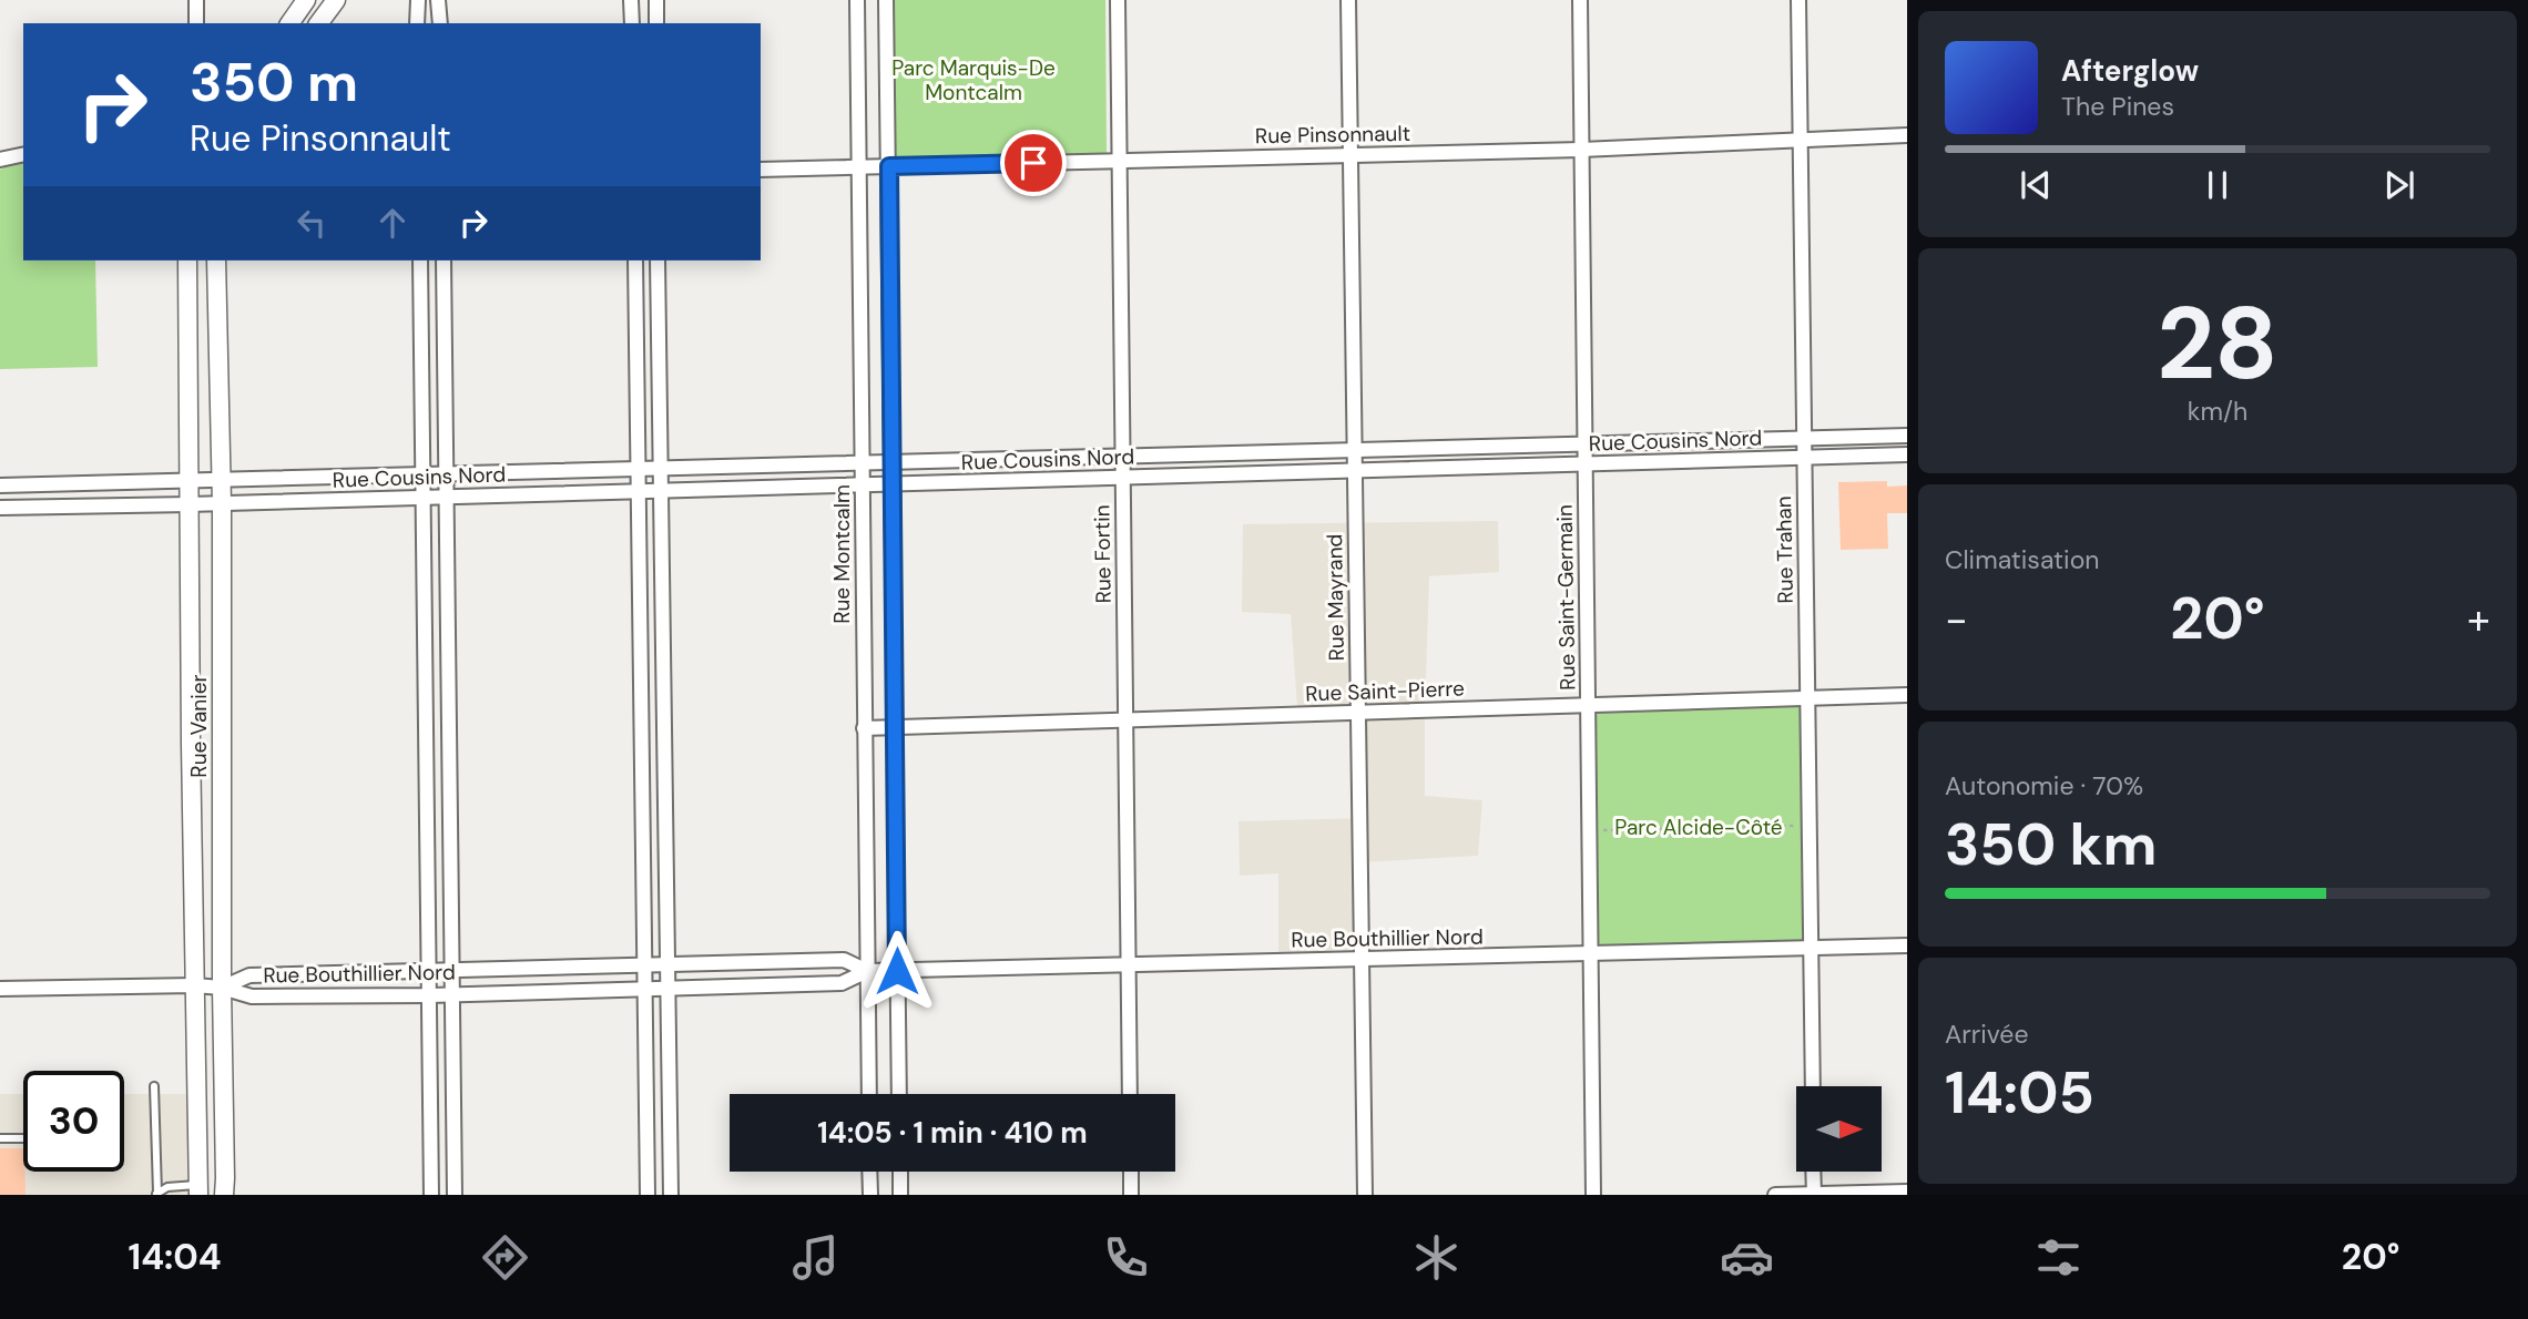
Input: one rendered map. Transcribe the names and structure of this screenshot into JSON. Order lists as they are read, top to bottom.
{
  "streets": {
    "street": [
      "Rue Pinsonnault",
      "Rue Cousins Nord",
      "Rue Trahan",
      "Rue Montcalm",
      "Rue Fortin",
      "Rue Mayrand",
      "Rue Saint-Germain",
      "Rue Saint-Pierre",
      "Rue Vanier",
      "Rue Bouthillier Nord"
    ]
  },
  "crossings": [
    ["Rue Pinsonnault", "Rue Trahan"],
    ["Rue Pinsonnault", "Rue Montcalm"],
    ["Rue Pinsonnault", "Rue Fortin"],
    ["Rue Pinsonnault", "Rue Mayrand"],
    ["Rue Pinsonnault", "Rue Saint-Germain"],
    ["Rue Cousins Nord", "Rue Trahan"],
    ["Rue Cousins Nord", "Rue Montcalm"],
    ["Rue Cousins Nord", "Rue Fortin"],
    ["Rue Cousins Nord", "Rue Mayrand"],
    ["Rue Cousins Nord", "Rue Saint-Germain"],
    ["Rue Cousins Nord", "Rue Vanier"],
    ["Rue Trahan", "Rue Saint-Pierre"],
    ["Rue Trahan", "Rue Bouthillier Nord"],
    ["Rue Montcalm", "Rue Saint-Pierre"],
    ["Rue Montcalm", "Rue Bouthillier Nord"],
    ["Rue Fortin", "Rue Saint-Pierre"],
    ["Rue Fortin", "Rue Bouthillier Nord"],
    ["Rue Mayrand", "Rue Saint-Pierre"],
    ["Rue Mayrand", "Rue Bouthillier Nord"],
    ["Rue Saint-Germain", "Rue Saint-Pierre"],
    ["Rue Saint-Germain", "Rue Bouthillier Nord"],
    ["Rue Vanier", "Rue Bouthillier Nord"]
  ],
  "parks": ["Parc Marquis-De Montcalm", "Parc Alcide-Côté"],
  "north": "right",
  "page": {
    "turn": ["350 m", "Rue Pinsonnault"],
    "song": ["Afterglow", "The Pines"],
    "tile": [
      ["28", "km/h"],
      "Climatisation",
      ["Autonomie · 70%", "350 km"],
      ["Arrivée", "14:05"]
    ],
    "heat": ["−", "20°", "+"],
    "limit": "30",
    "trip": "14:05 · 1 min · 410 m",
    "tabs": ["14:04", "20°"]
  }
}
